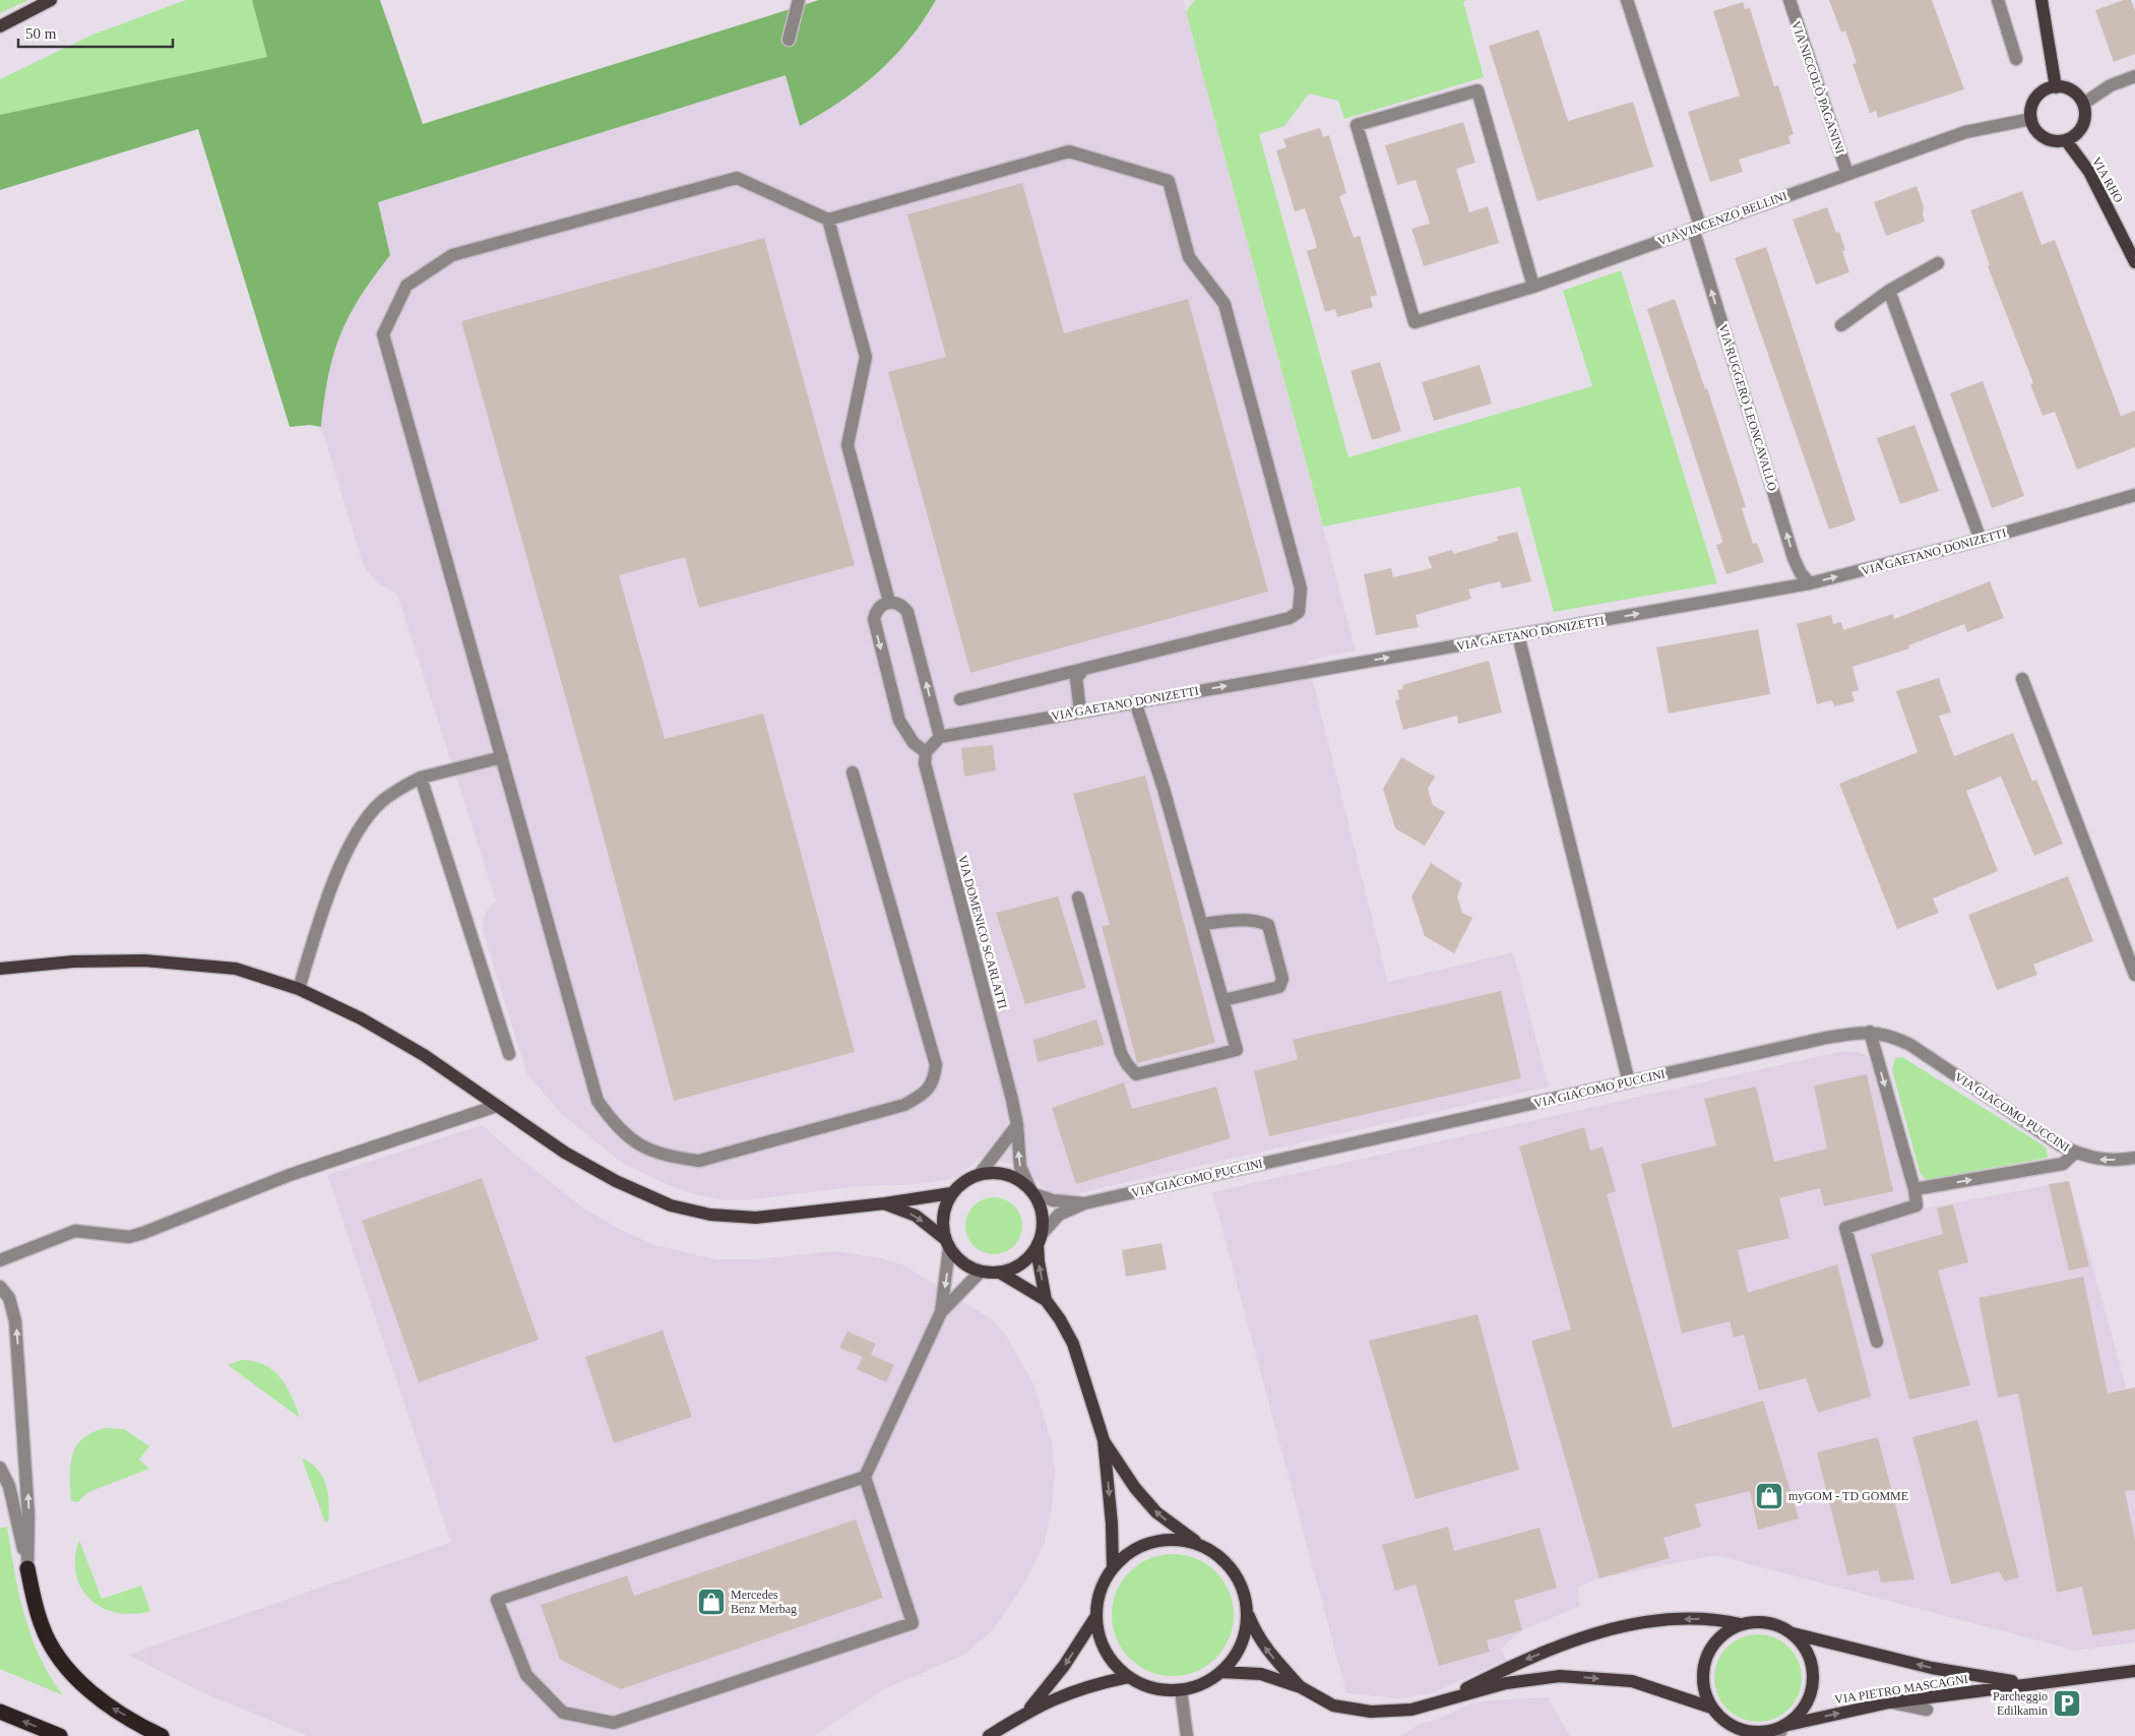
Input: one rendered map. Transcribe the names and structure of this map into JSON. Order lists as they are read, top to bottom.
{
  "streets": {
    "main road": ["VIA RHO", "VIA PIETRO MASCAGNI"],
    "street": [
      "VIA NICCOLÒ PAGANINI",
      "VIA VINCENZO BELLINI",
      "VIA RUGGERO LEONCAVALLO",
      "VIA GAETANO DONIZETTI",
      "VIA DOMENICO SCARLATTI",
      "VIA GIACOMO PUCCINI"
    ]
  },
  "crossings": [
    ["VIA NICCOLÒ PAGANINI", "VIA VINCENZO BELLINI"],
    ["VIA RHO", "VIA VINCENZO BELLINI"],
    ["VIA VINCENZO BELLINI", "VIA RUGGERO LEONCAVALLO"],
    ["VIA RUGGERO LEONCAVALLO", "VIA GAETANO DONIZETTI"],
    ["VIA DOMENICO SCARLATTI", "VIA GIACOMO PUCCINI"]
  ],
  "one_way": ["VIA RUGGERO LEONCAVALLO", "VIA GAETANO DONIZETTI"],
  "places": {
    "shop": ["myGOM - TD GOMME", "Mercedes Benz Merbag"],
    "parking": ["Parcheggio Edilkamin"]
  },
  "scale_bar": "50 m"
}
